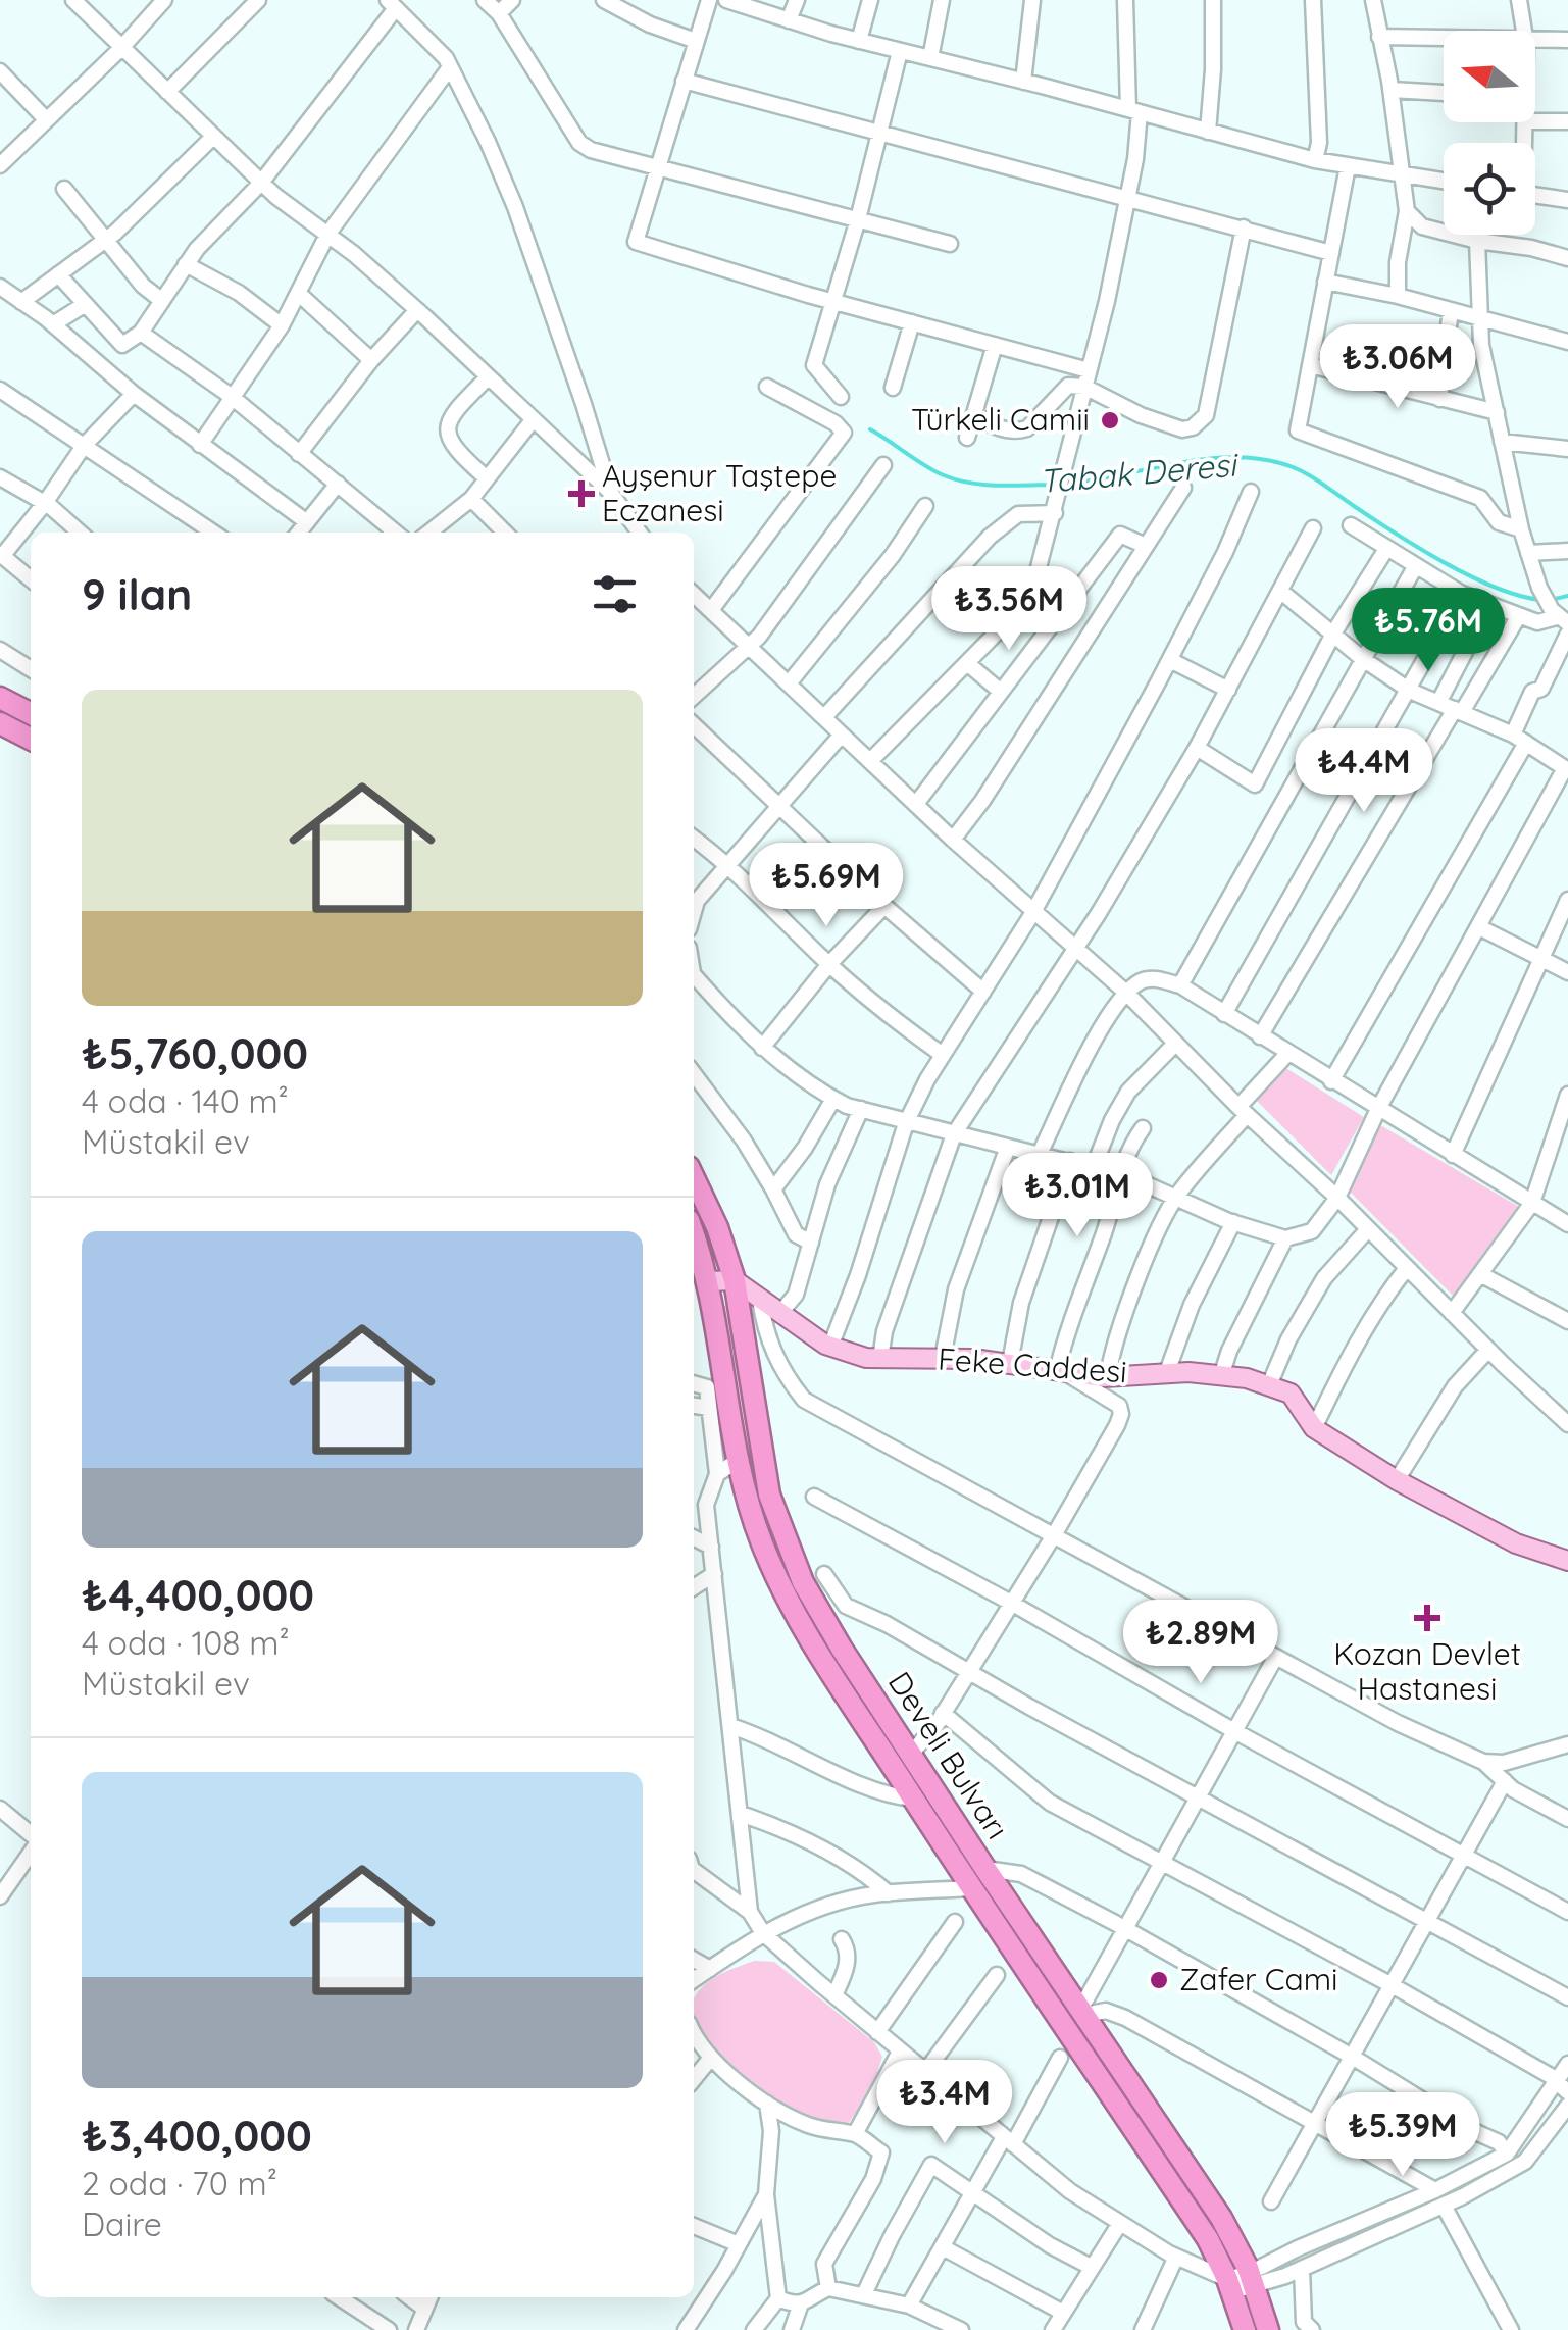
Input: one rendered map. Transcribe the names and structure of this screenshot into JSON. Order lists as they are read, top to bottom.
{
  "streets": {
    "highway": ["Develi Bulvarı"],
    "main road": ["Feke Caddesi"]
  },
  "crossings": [
    ["Feke Caddesi", "Develi Bulvarı"]
  ],
  "water": ["Tabak Deresi"],
  "places": {
    "other": ["Türkeli Camii", "Zafer Cami"],
    "health": ["Ayşenur Taştepe Eczanesi", "Kozan Devlet Hastanesi"]
  },
  "north": "left",
  "page": {
    "price": [
      "₺3.06M",
      "₺3.56M",
      "₺5.76M",
      "₺4.4M",
      "₺5.69M",
      "₺3.01M",
      "₺2.89M",
      "₺3.4M",
      "₺5.39M"
    ],
    "heading": "9 ilan",
    "list": [
      {
        "name": "₺5,760,000",
        "note": "4 oda · 140 m² · Müstakil ev"
      },
      {
        "name": "₺4,400,000",
        "note": "4 oda · 108 m² · Müstakil ev"
      },
      {
        "name": "₺3,400,000",
        "note": "2 oda · 70 m² · Daire"
      }
    ]
  }
}
